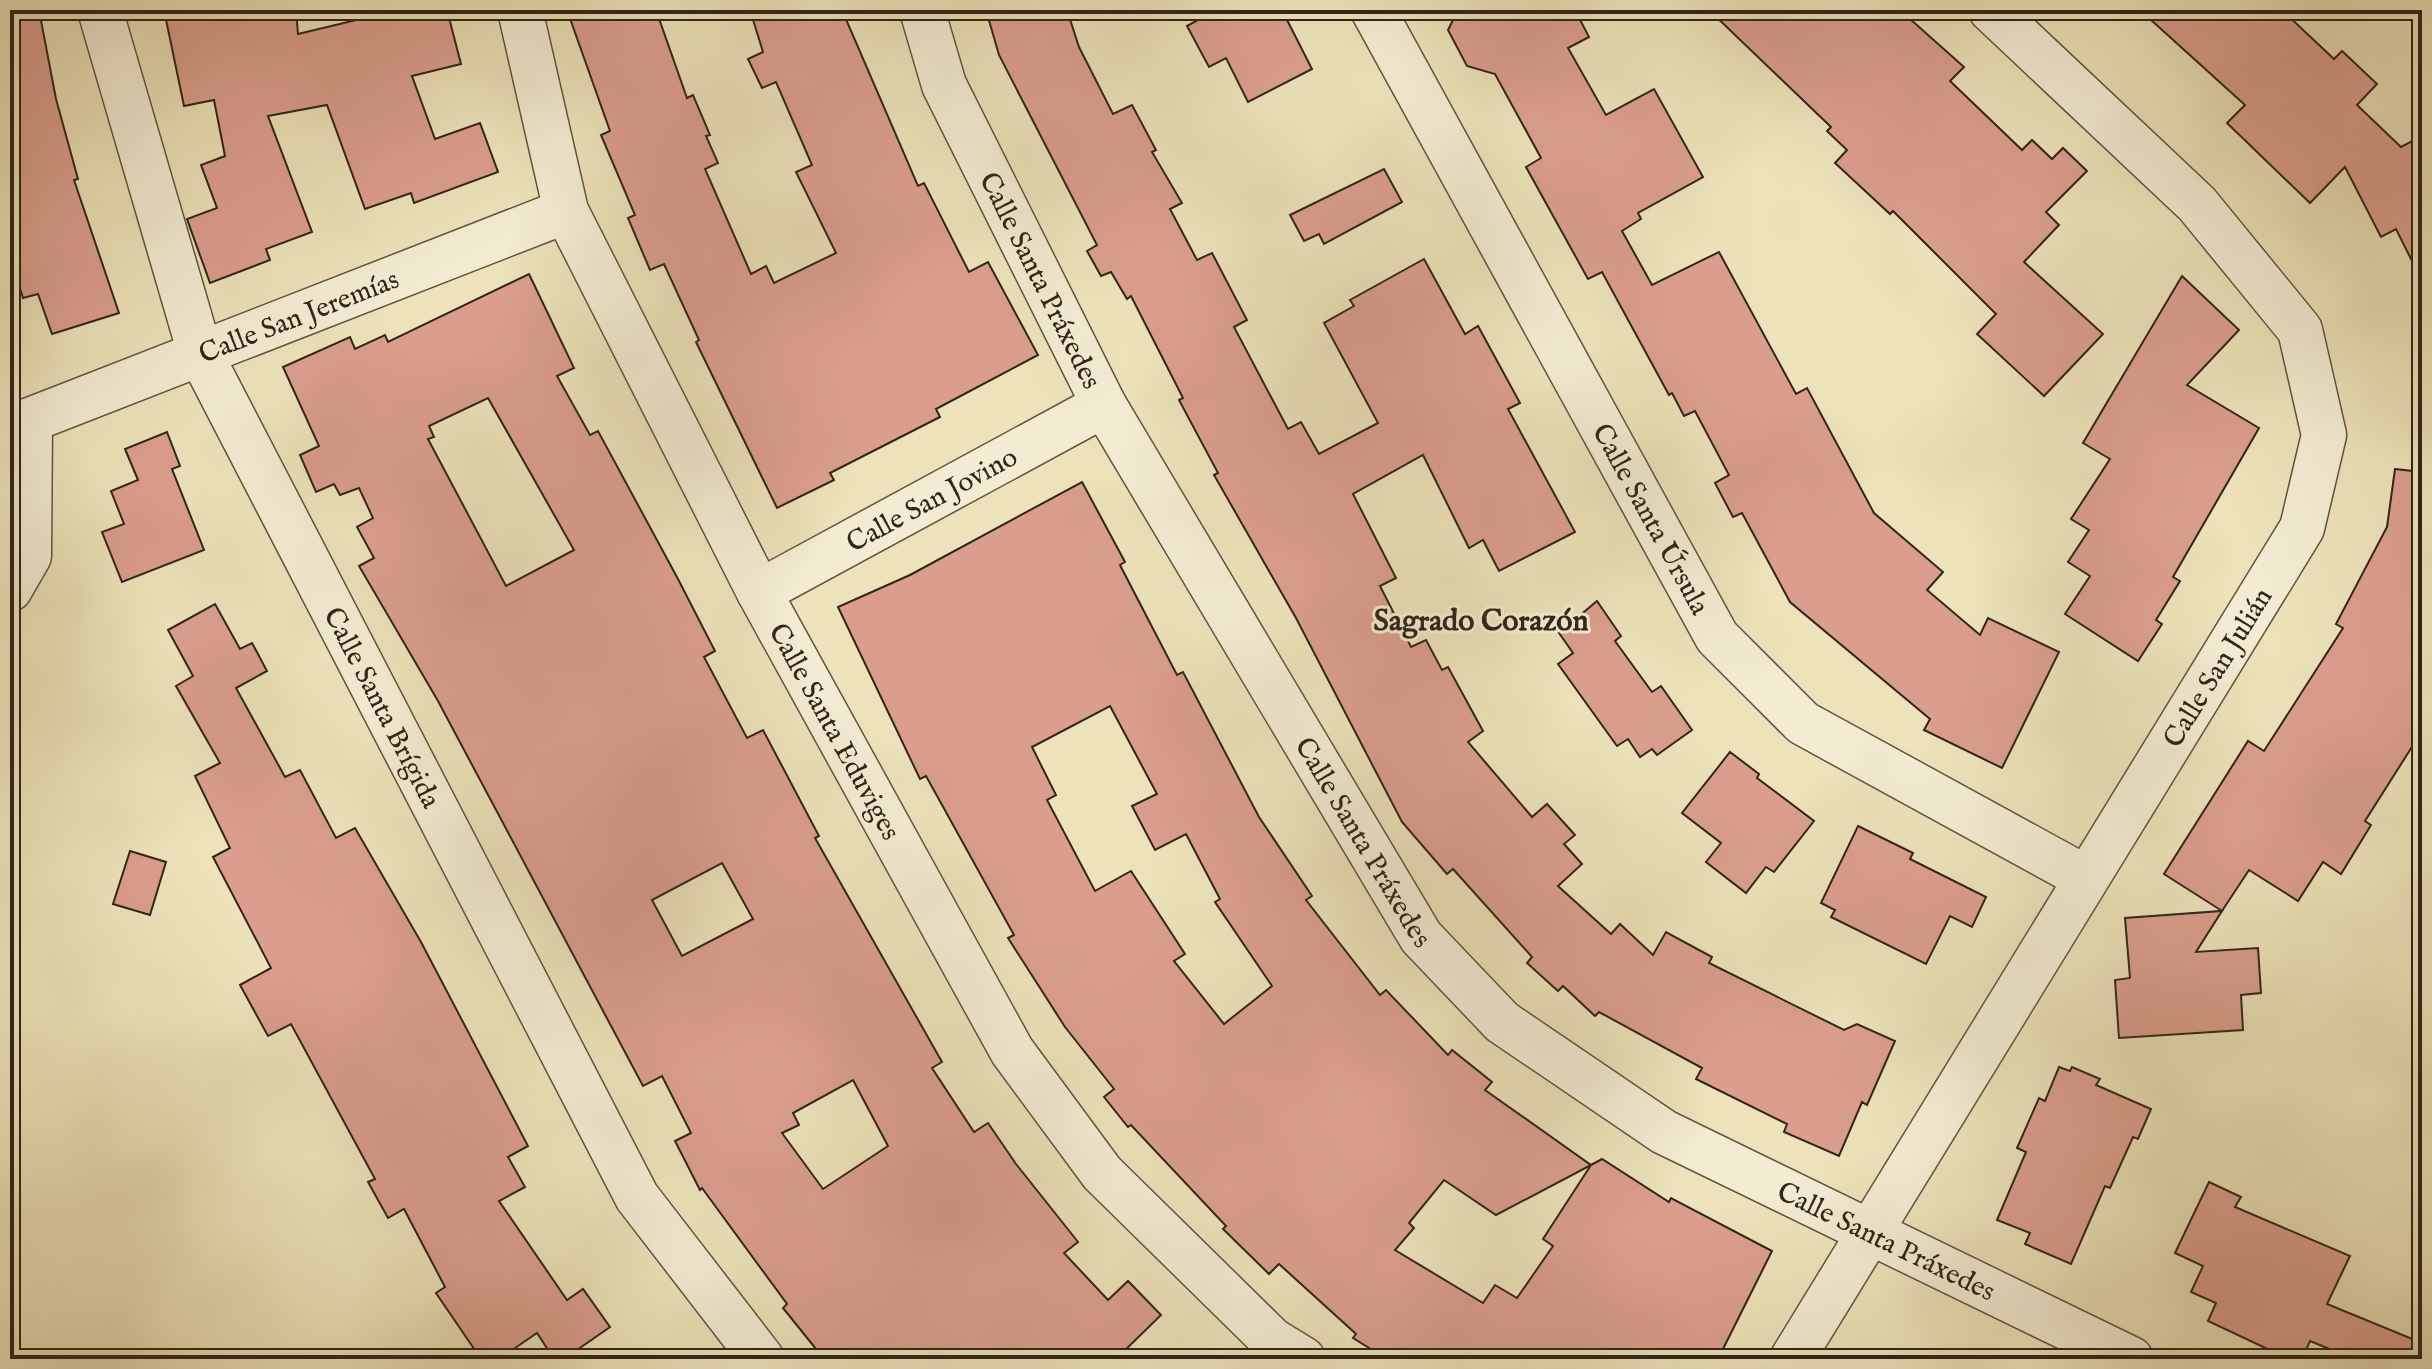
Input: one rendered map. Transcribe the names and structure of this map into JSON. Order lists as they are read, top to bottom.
{
  "streets": {
    "street": [
      "Calle Santa Práxedes",
      "Calle San Jeremías",
      "Calle San Jovino",
      "Calle Santa Úrsula",
      "Calle San Julián",
      "Calle Santa Brígida",
      "Calle Santa Eduviges"
    ]
  },
  "crossings": [
    ["Calle Santa Práxedes", "Calle San Jovino"],
    ["Calle Santa Práxedes", "Calle San Julián"],
    ["Calle San Jeremías", "Calle Santa Brígida"],
    ["Calle San Jeremías", "Calle Santa Eduviges"],
    ["Calle San Jovino", "Calle Santa Eduviges"],
    ["Calle Santa Úrsula", "Calle San Julián"]
  ],
  "districts": ["Sagrado Corazón"]
}
